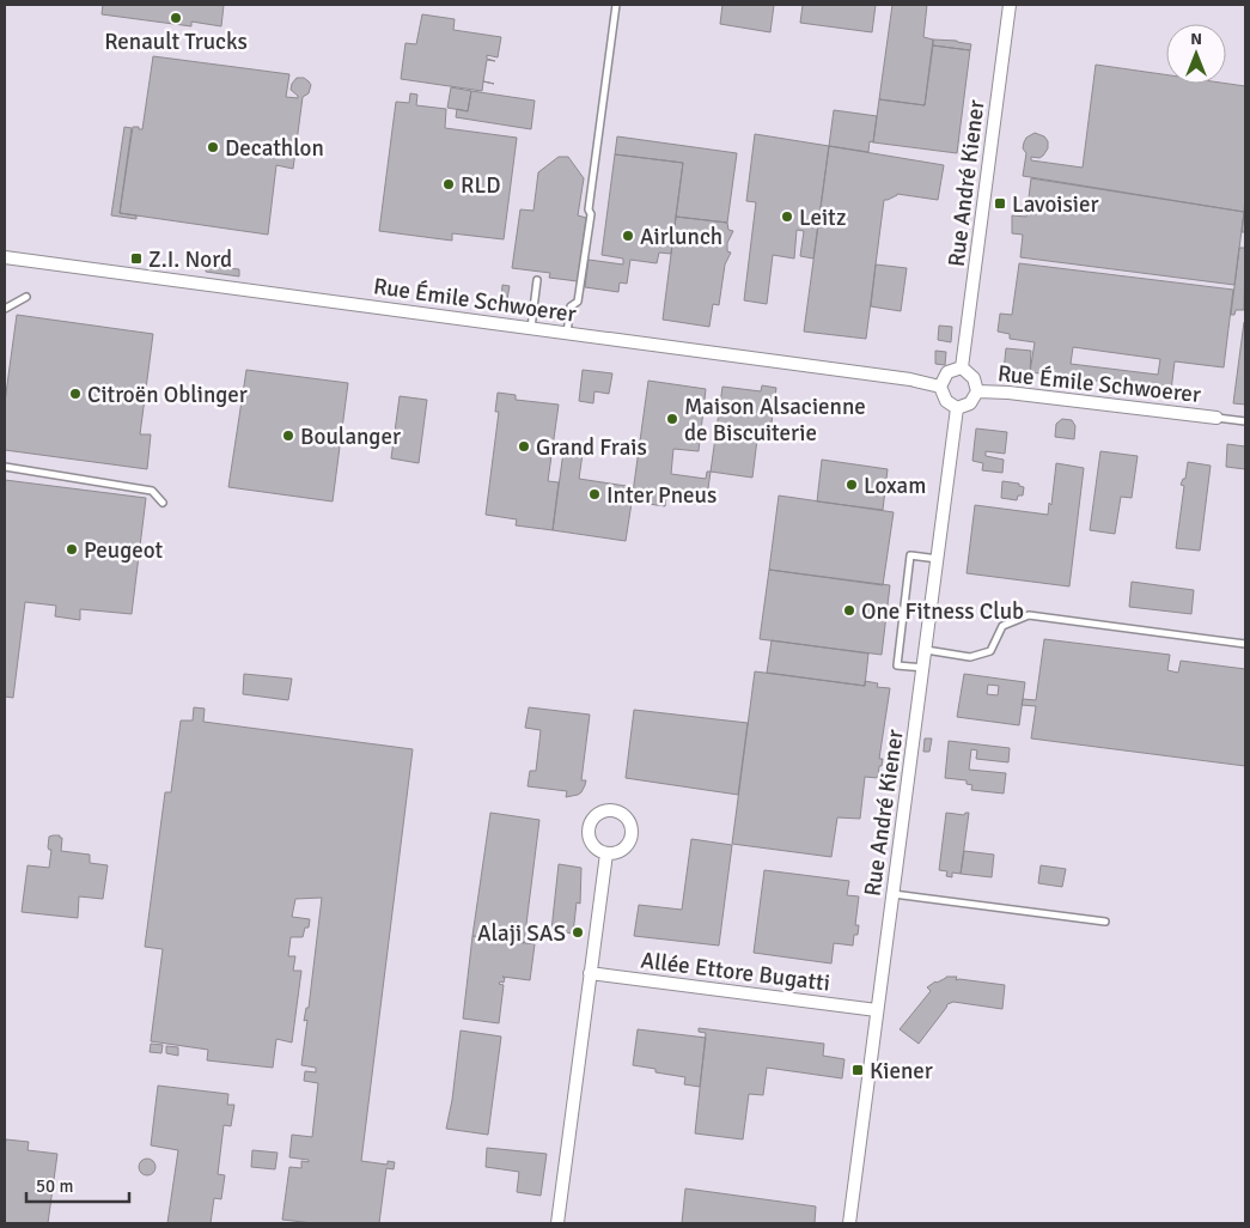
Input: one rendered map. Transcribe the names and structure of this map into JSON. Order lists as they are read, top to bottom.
{
  "streets": {
    "street": ["Rue André Kiener", "Rue Émile Schwoerer", "Allée Ettore Bugatti"]
  },
  "crossings": [
    ["Rue André Kiener", "Rue Émile Schwoerer"],
    ["Rue André Kiener", "Allée Ettore Bugatti"]
  ],
  "places": {
    "other": [
      "Renault Trucks",
      "Decathlon",
      "RLD",
      "Leitz",
      "Airlunch",
      "Citroën Oblinger",
      "Maison Alsacienne de Biscuiterie",
      "Boulanger",
      "Grand Frais",
      "Loxam",
      "Inter Pneus",
      "Peugeot",
      "One Fitness Club",
      "Alaji SAS"
    ],
    "transit": ["Lavoisier", "Z.I. Nord", "Kiener"]
  },
  "scale_bar": "50 m",
  "north": "top"
}
